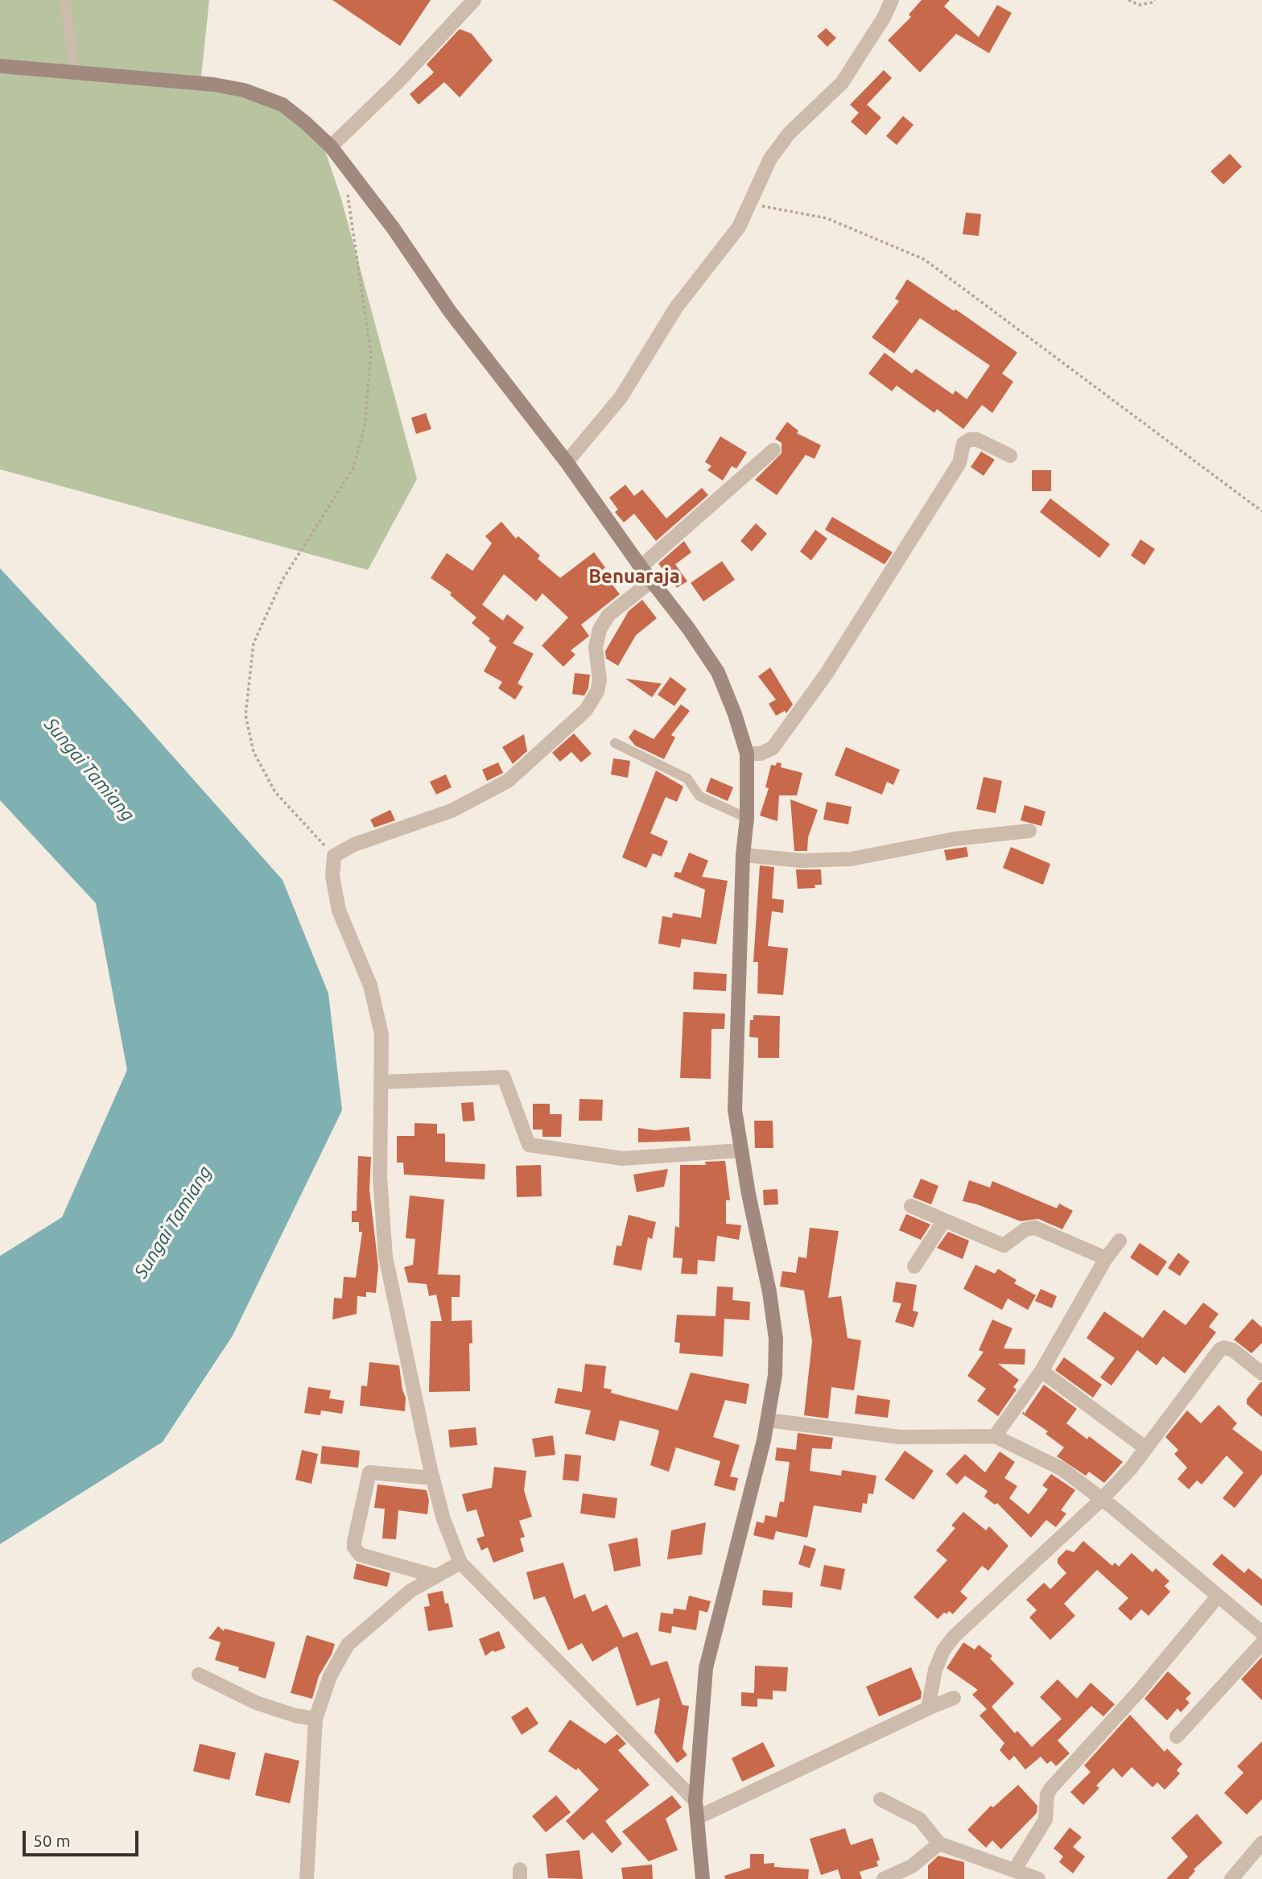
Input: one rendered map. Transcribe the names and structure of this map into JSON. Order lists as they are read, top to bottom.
{
  "districts": ["Benuaraja"],
  "water": ["Sungai Tamiang"],
  "scale_bar": "50 m"
}
